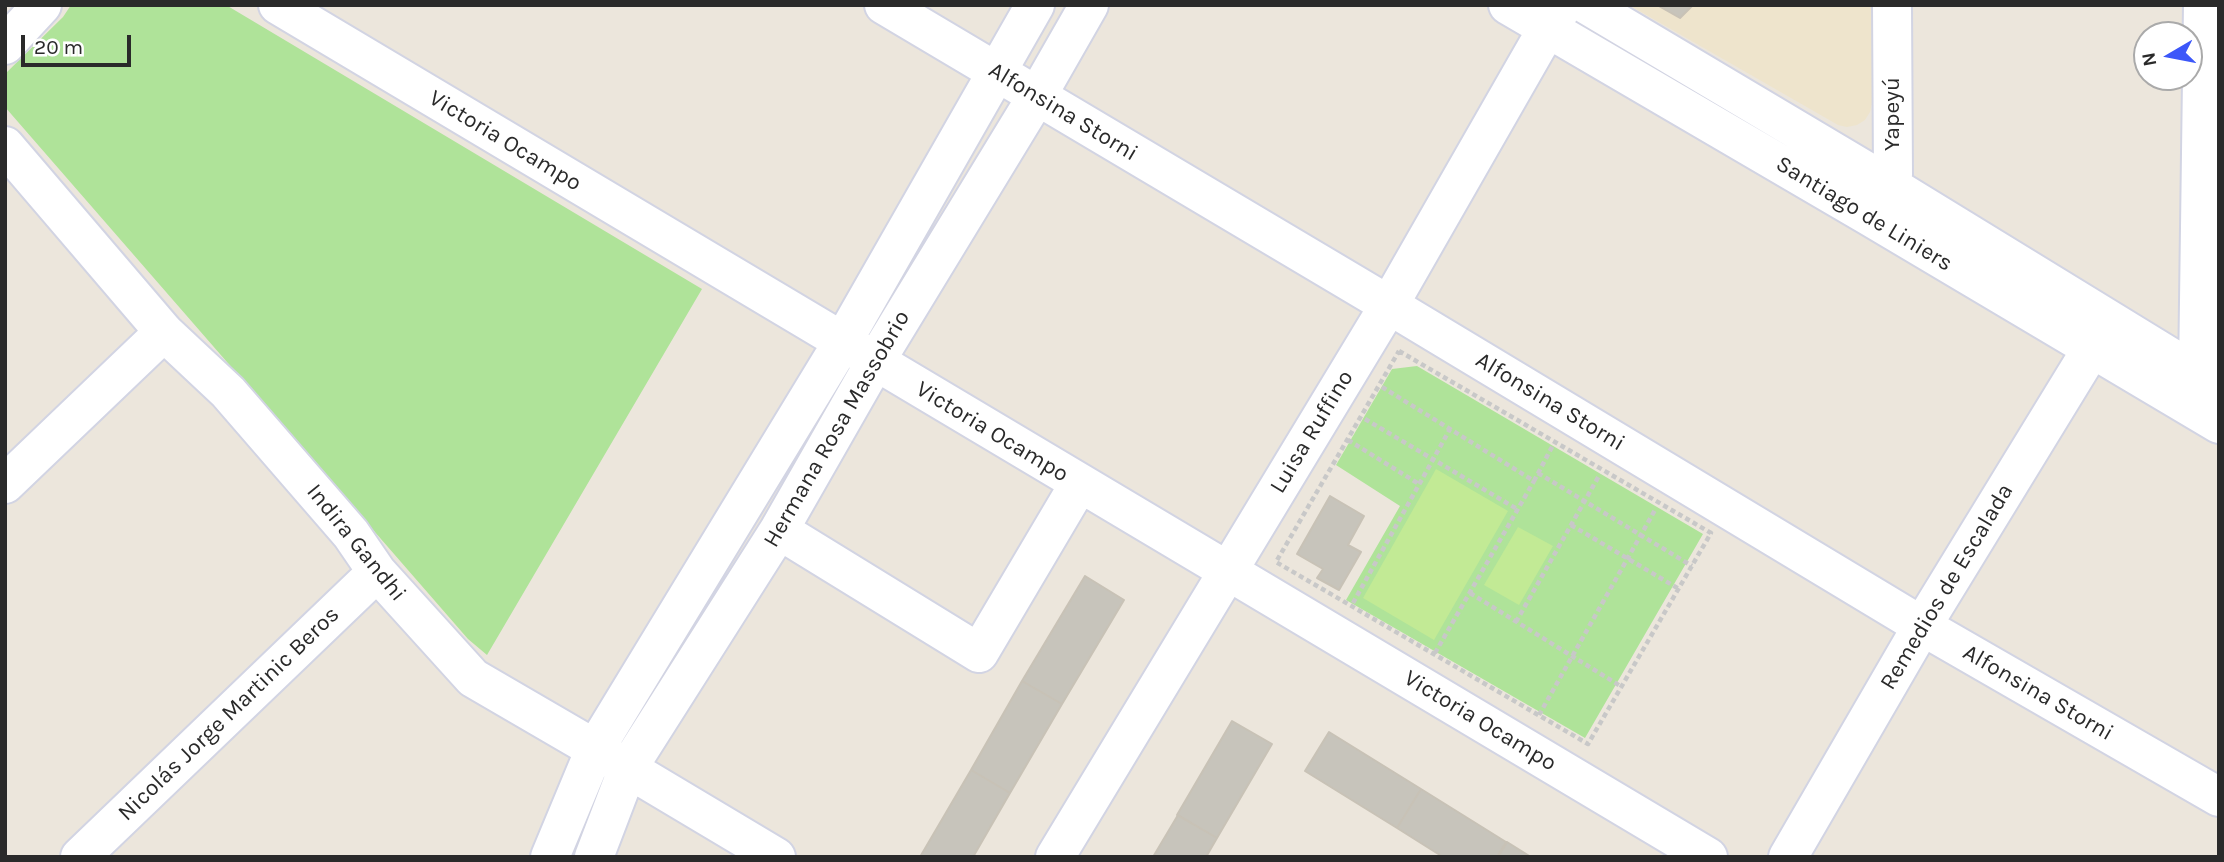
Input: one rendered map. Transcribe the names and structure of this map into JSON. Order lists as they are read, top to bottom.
{
  "streets": {
    "street": [
      "Alfonsina Storni",
      "Yapeyú",
      "Victoria Ocampo",
      "Santiago de Liniers",
      "Hermana Rosa Massobrio",
      "Luisa Ruffino",
      "Indira Gandhi",
      "Remedios de Escalada",
      "Nicolás Jorge Martinic Beros"
    ]
  },
  "crossings": [
    ["Alfonsina Storni", "Hermana Rosa Massobrio"],
    ["Alfonsina Storni", "Luisa Ruffino"],
    ["Alfonsina Storni", "Remedios de Escalada"],
    ["Yapeyú", "Santiago de Liniers"],
    ["Victoria Ocampo", "Hermana Rosa Massobrio"],
    ["Victoria Ocampo", "Luisa Ruffino"],
    ["Santiago de Liniers", "Luisa Ruffino"],
    ["Santiago de Liniers", "Remedios de Escalada"],
    ["Hermana Rosa Massobrio", "Indira Gandhi"],
    ["Indira Gandhi", "Nicolás Jorge Martinic Beros"]
  ],
  "scale_bar": "20 m",
  "north": "left"
}
